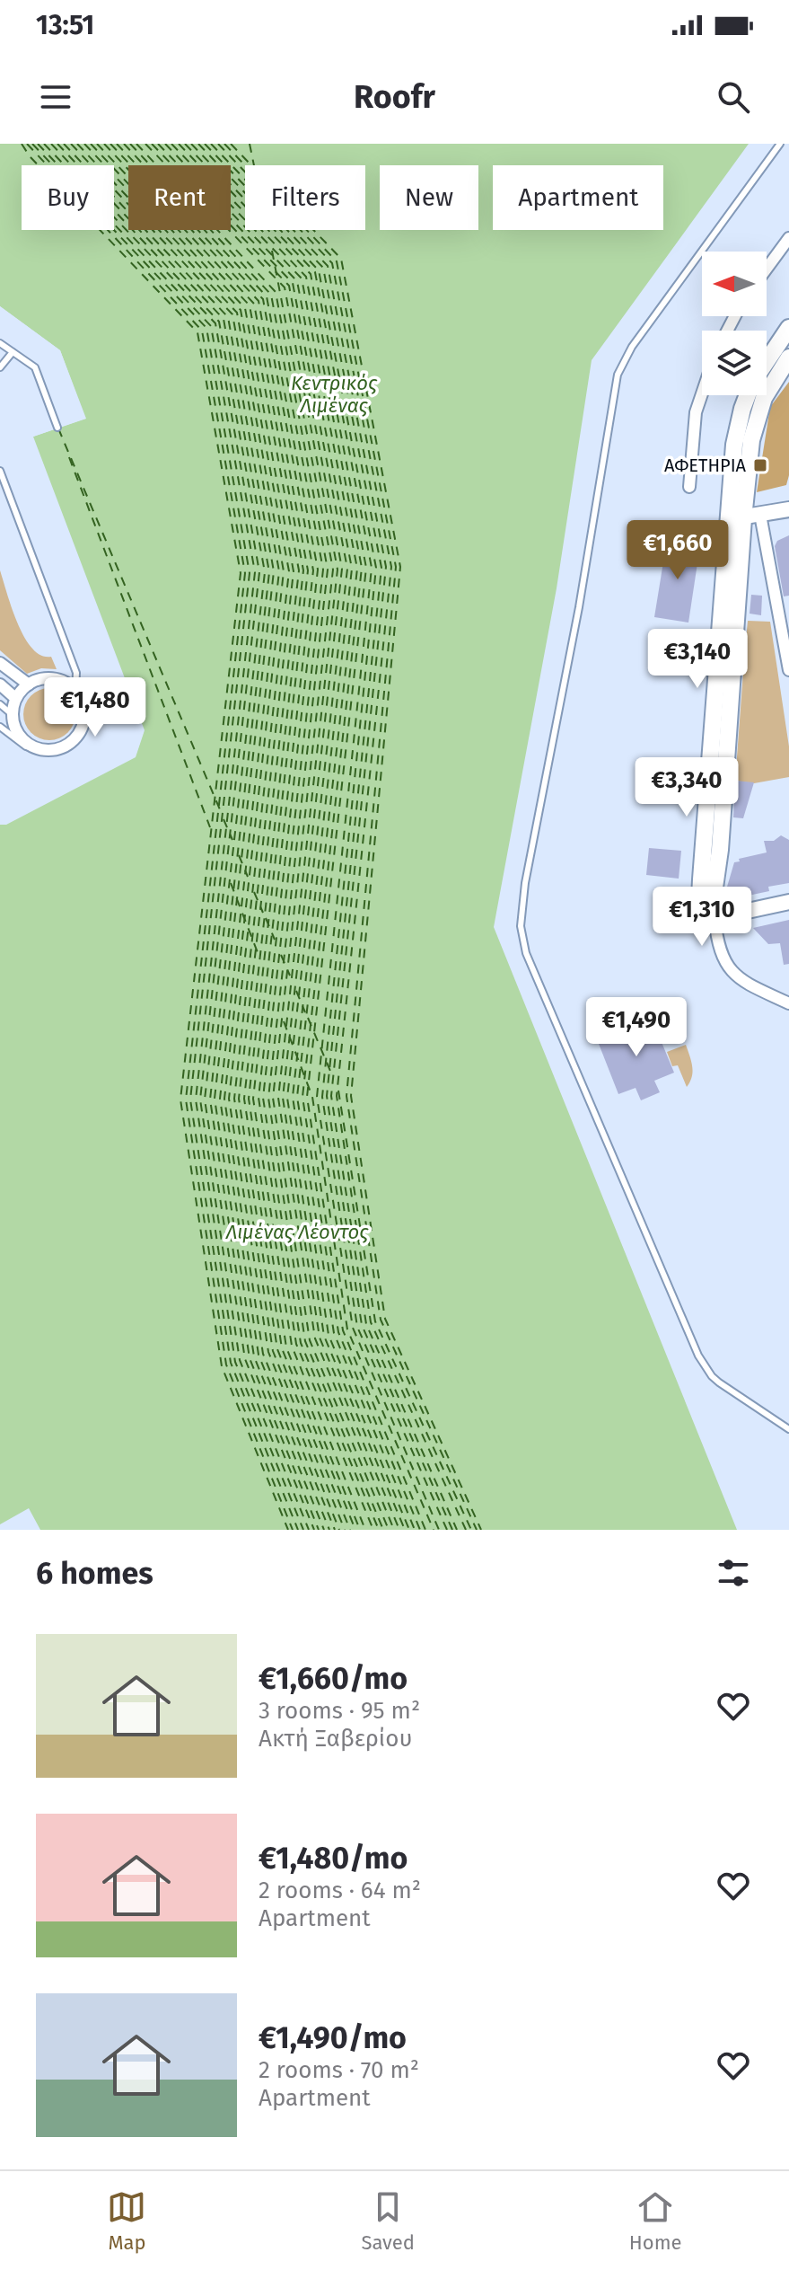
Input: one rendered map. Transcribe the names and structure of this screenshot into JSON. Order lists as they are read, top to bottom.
{
  "water": ["Κεντρικός Λιμένας", "Λιμένας Λέοντος"],
  "places": {
    "transit": ["ΑΦΕΤΗΡΙΑ"]
  },
  "north": "left",
  "page": {
    "status": "13:51",
    "header": "Roofr",
    "chip": [
      "Buy",
      "Rent",
      "Filters",
      "New",
      "Apartment"
    ],
    "price": [
      "€1,660",
      "€3,140",
      "€1,480",
      "€3,340",
      "€1,310",
      "€1,490"
    ],
    "heading": "6 homes",
    "list": [
      {
        "name": "€1,660/mo",
        "note": "3 rooms · 95 m² · Ακτή Ξαβερίου"
      },
      {
        "name": "€1,480/mo",
        "note": "2 rooms · 64 m² · Apartment"
      },
      {
        "name": "€1,490/mo",
        "note": "2 rooms · 70 m² · Apartment"
      }
    ],
    "tabs": ["Map", "Saved", "Home"]
  }
}
